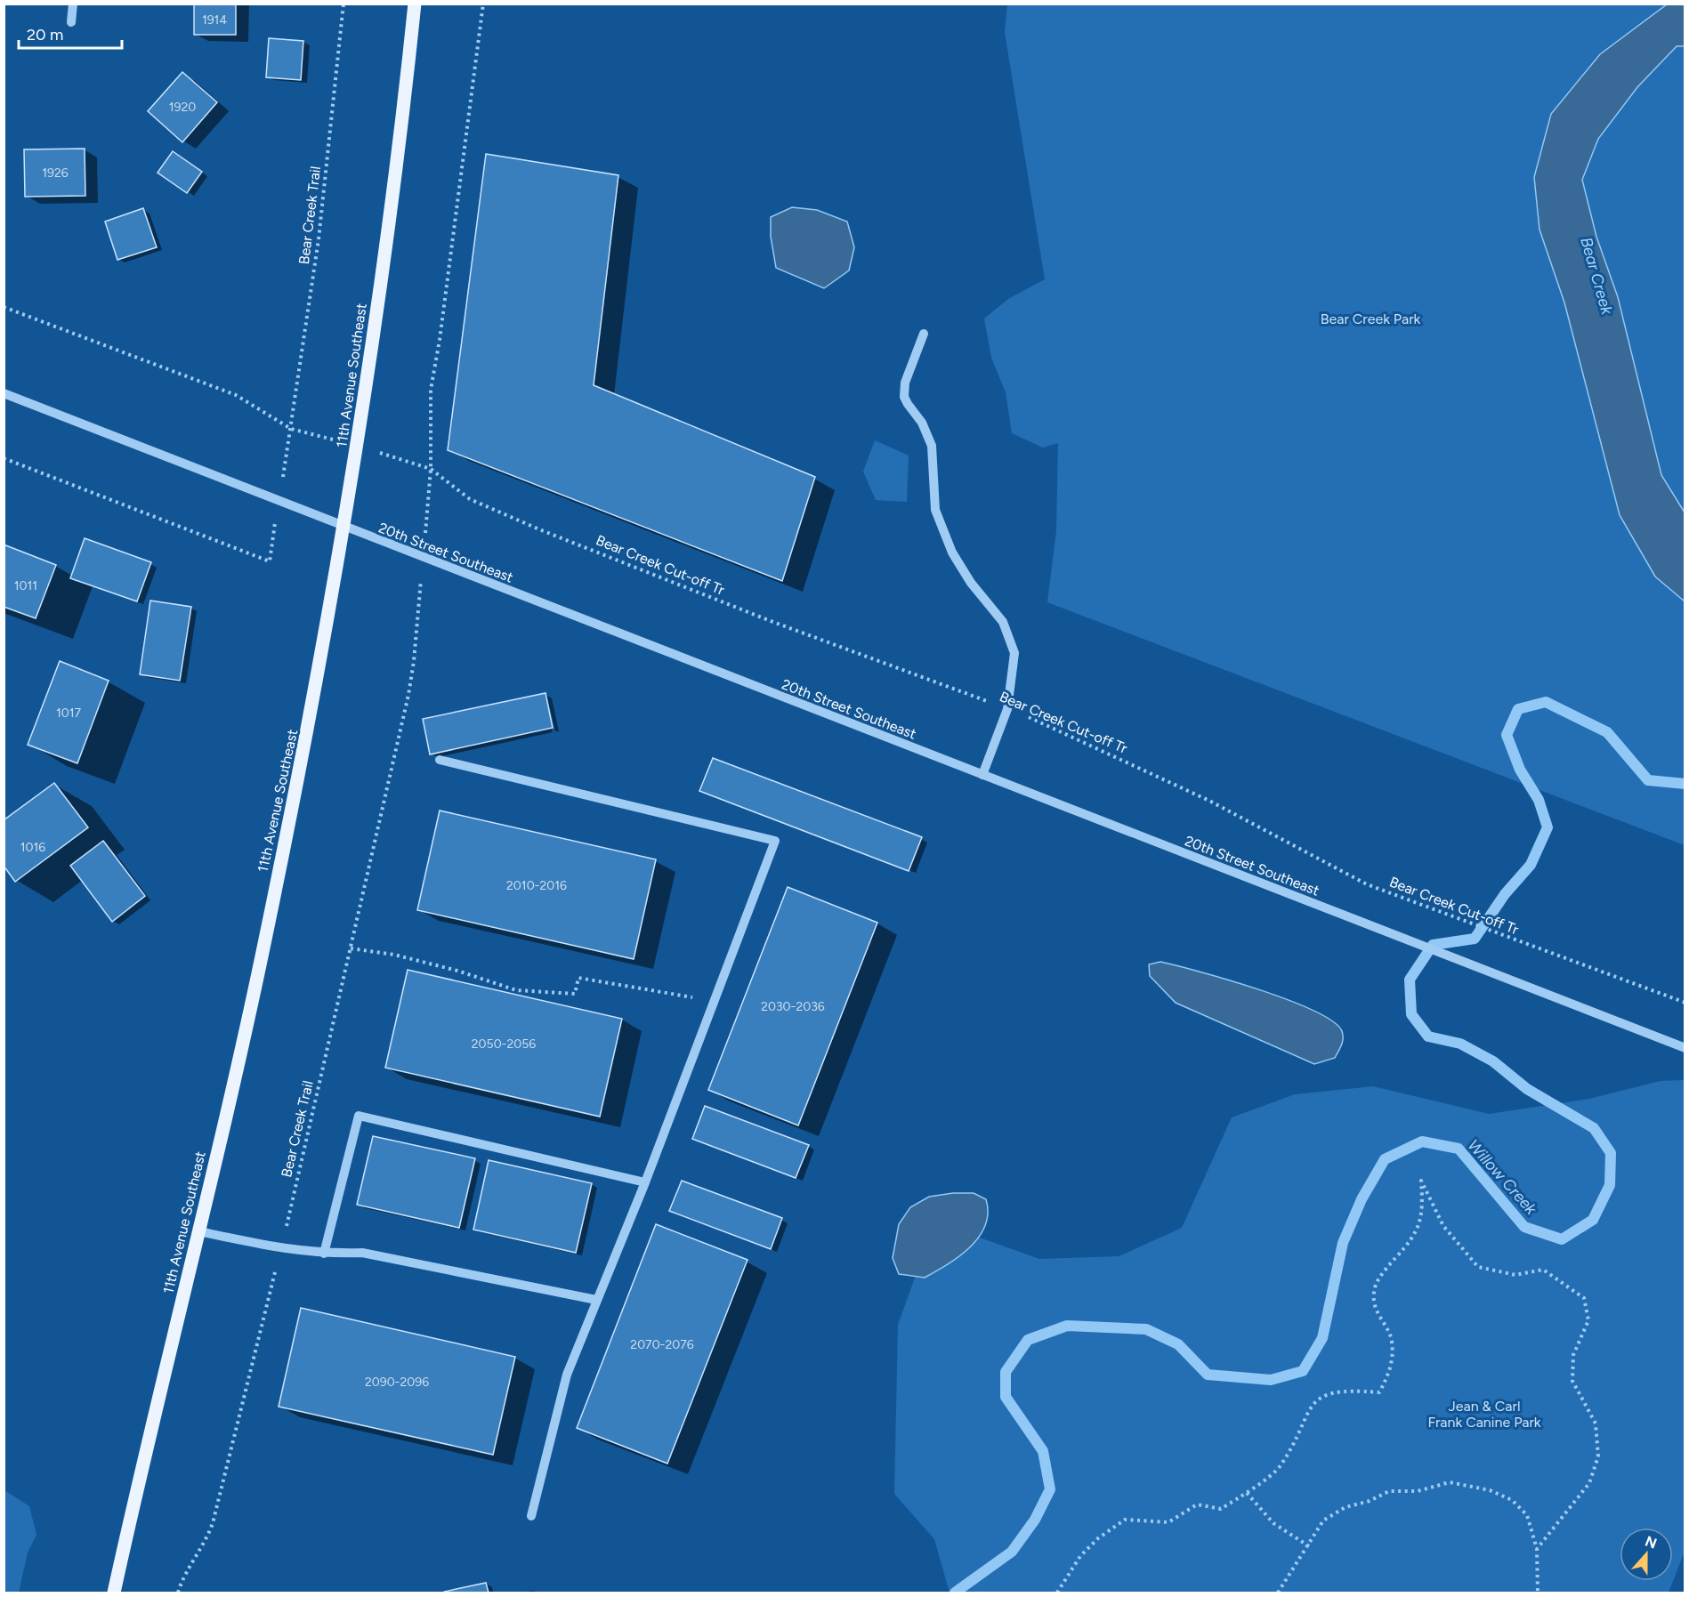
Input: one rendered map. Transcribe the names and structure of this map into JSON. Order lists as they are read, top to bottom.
{
  "streets": {
    "main road": ["11th Avenue Southeast"],
    "street": ["20th Street Southeast"],
    "path": ["Bear Creek Trail", "Bear Creek Cut-off Tr"]
  },
  "crossings": [
    ["11th Avenue Southeast", "20th Street Southeast"]
  ],
  "water": ["Bear Creek", "Willow Creek"],
  "parks": ["Bear Creek Park", "Jean & Carl Frank Canine Park"],
  "house_numbers": [
    "1914",
    "1920",
    "1926",
    "1011",
    "1017",
    "1016",
    "2010-2016",
    "2030-2036",
    "2050-2056",
    "2070-2076",
    "2090-2096"
  ],
  "scale_bar": "20 m",
  "north": "top"
}
